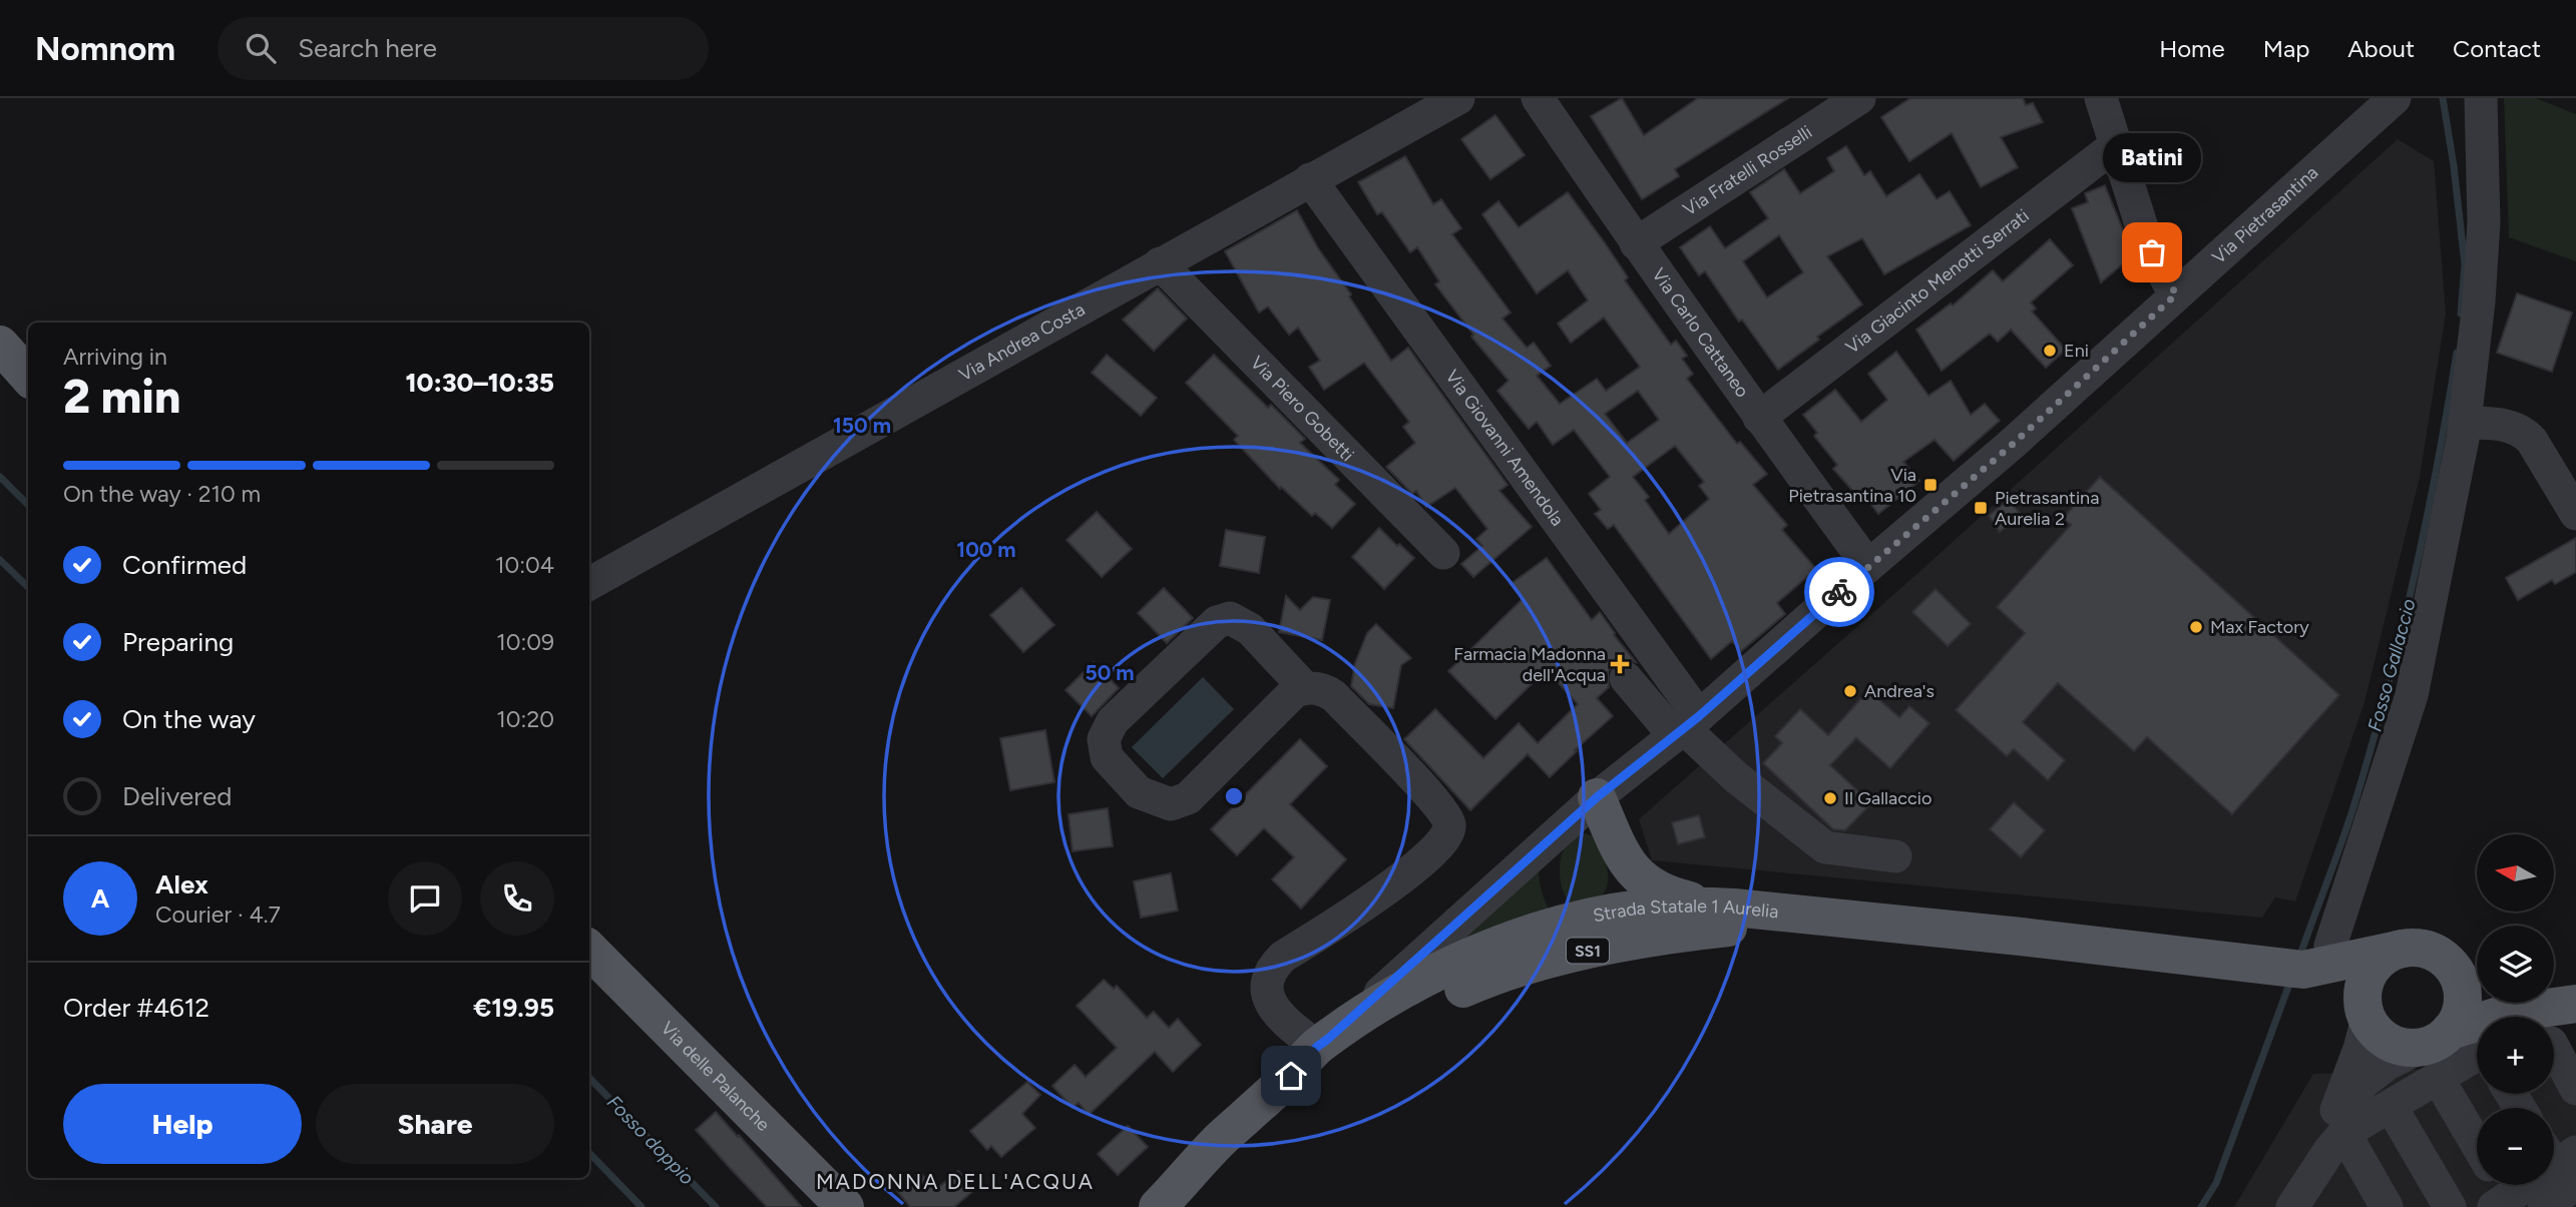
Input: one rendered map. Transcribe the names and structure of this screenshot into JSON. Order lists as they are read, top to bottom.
{
  "streets": {
    "main road": ["Strada Statale 1 Aurelia", "SS1", "Via delle Palanche"],
    "street": [
      "Via Fratelli Rosselli",
      "Via Pietrasantina",
      "Via Giacinto Menotti Serrati",
      "Via Carlo Cattaneo",
      "Via Andrea Costa",
      "Via Piero Gobetti",
      "Via Giovanni Amendola"
    ]
  },
  "crossings": [
    ["Via Fratelli Rosselli", "Via Carlo Cattaneo"],
    ["Via Pietrasantina", "Via Carlo Cattaneo"],
    ["Via Pietrasantina", "Via Giovanni Amendola"],
    ["Via Pietrasantina", "Strada Statale 1 Aurelia"],
    ["Via Giacinto Menotti Serrati", "Via Carlo Cattaneo"],
    ["Via Andrea Costa", "Via Piero Gobetti"],
    ["Via Andrea Costa", "Via Giovanni Amendola"],
    ["Strada Statale 1 Aurelia", "SS1"]
  ],
  "districts": ["MADONNA DELL'ACQUA"],
  "water": ["Fosso Gallaccio", "Fosso doppio"],
  "places": {
    "other": [
      "Batini",
      "Eni",
      "Max Factory",
      "Andrea's",
      "Il Gallaccio"
    ],
    "transit": ["Via Pietrasantina 10", "Pietrasantina Aurelia 2"],
    "health": ["Farmacia Madonna dell'Acqua"]
  },
  "north": "left",
  "page": {
    "header": "Nomnom",
    "search": "Search here",
    "nav": [
      "Home",
      "Map",
      "About",
      "Contact"
    ],
    "bubble": "Batini",
    "heading": ["2 min", "Arriving in", "10:30–10:35"],
    "panel": [
      "Alex",
      "Courier · 4.7",
      "Order #4612",
      "€19.95"
    ],
    "bar": "On the way · 210 m",
    "list": [
      ["Confirmed", "10:04"],
      ["Preparing", "10:09"],
      ["On the way", "10:20"],
      "Delivered"
    ],
    "map_buttons": ["+", "−"],
    "round": "A",
    "buttons": ["Help", "Share"]
  },
  "rings": ["150 m", "100 m", "50 m"]
}
